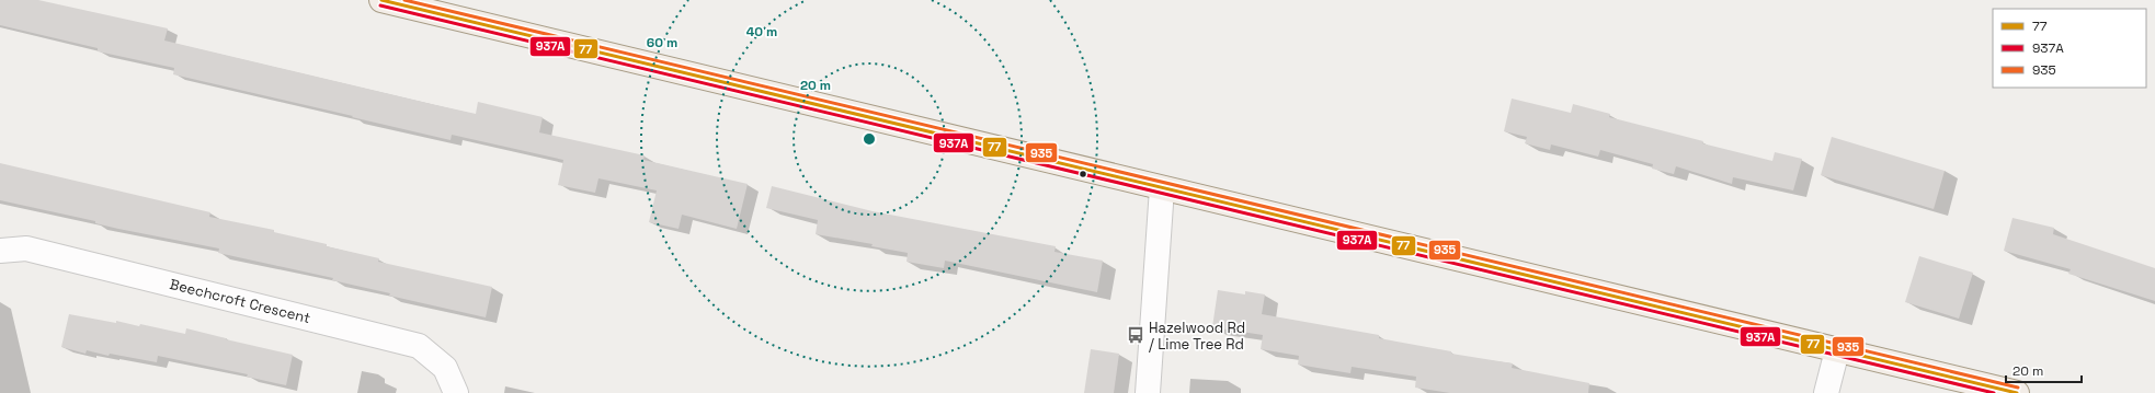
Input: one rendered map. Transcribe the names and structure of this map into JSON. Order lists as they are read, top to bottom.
{
  "streets": {
    "street": ["Beechcroft Crescent"]
  },
  "places": {
    "bus stop": ["Hazelwood Rd / Lime Tree Rd"]
  },
  "lines": ["transit line 77", "transit line 935", "transit line 937A"],
  "legend": ["77", "937A", "935"],
  "scale_bar": "20 m",
  "rings": ["40 m", "60 m", "20 m"]
}
